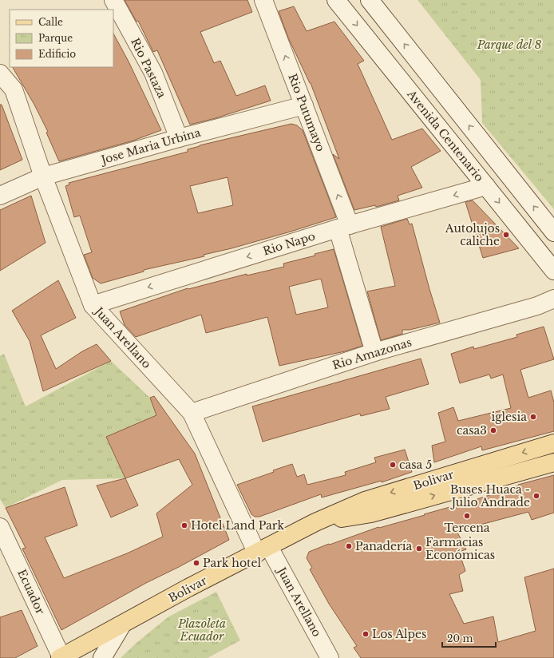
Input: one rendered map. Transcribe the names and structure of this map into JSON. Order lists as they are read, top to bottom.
{
  "streets": {
    "main road": ["Bolivar"],
    "street": [
      "Rio Pastaza",
      "Rio Putumayo",
      "Avenida Centenario",
      "Jose Maria Urbina",
      "Rio Napo",
      "Juan Arellano",
      "Rio Amazonas",
      "Ecuador"
    ]
  },
  "crossings": [
    ["Rio Pastaza", "Jose Maria Urbina"],
    ["Rio Putumayo", "Jose Maria Urbina"],
    ["Rio Putumayo", "Rio Napo"],
    ["Rio Putumayo", "Rio Amazonas"],
    ["Avenida Centenario", "Rio Napo"],
    ["Jose Maria Urbina", "Juan Arellano"],
    ["Rio Napo", "Juan Arellano"],
    ["Juan Arellano", "Rio Amazonas"],
    ["Juan Arellano", "Bolivar"],
    ["Bolivar", "Ecuador"]
  ],
  "one_way": ["Rio Napo"],
  "parks": ["Parque del 8", "Plazoleta Ecuador"],
  "places": [
    "Autolujos caliche",
    "iglesia",
    "casa3",
    "casa 5",
    "Buses Huaca - Julio Andrade",
    "Tercena",
    "Hotel Land Park",
    "Panadería",
    "Farmacias Económicas",
    "Park hotel",
    "Los Alpes"
  ],
  "legend": ["Calle", "Parque", "Edificio"],
  "scale_bar": "20 m"
}
